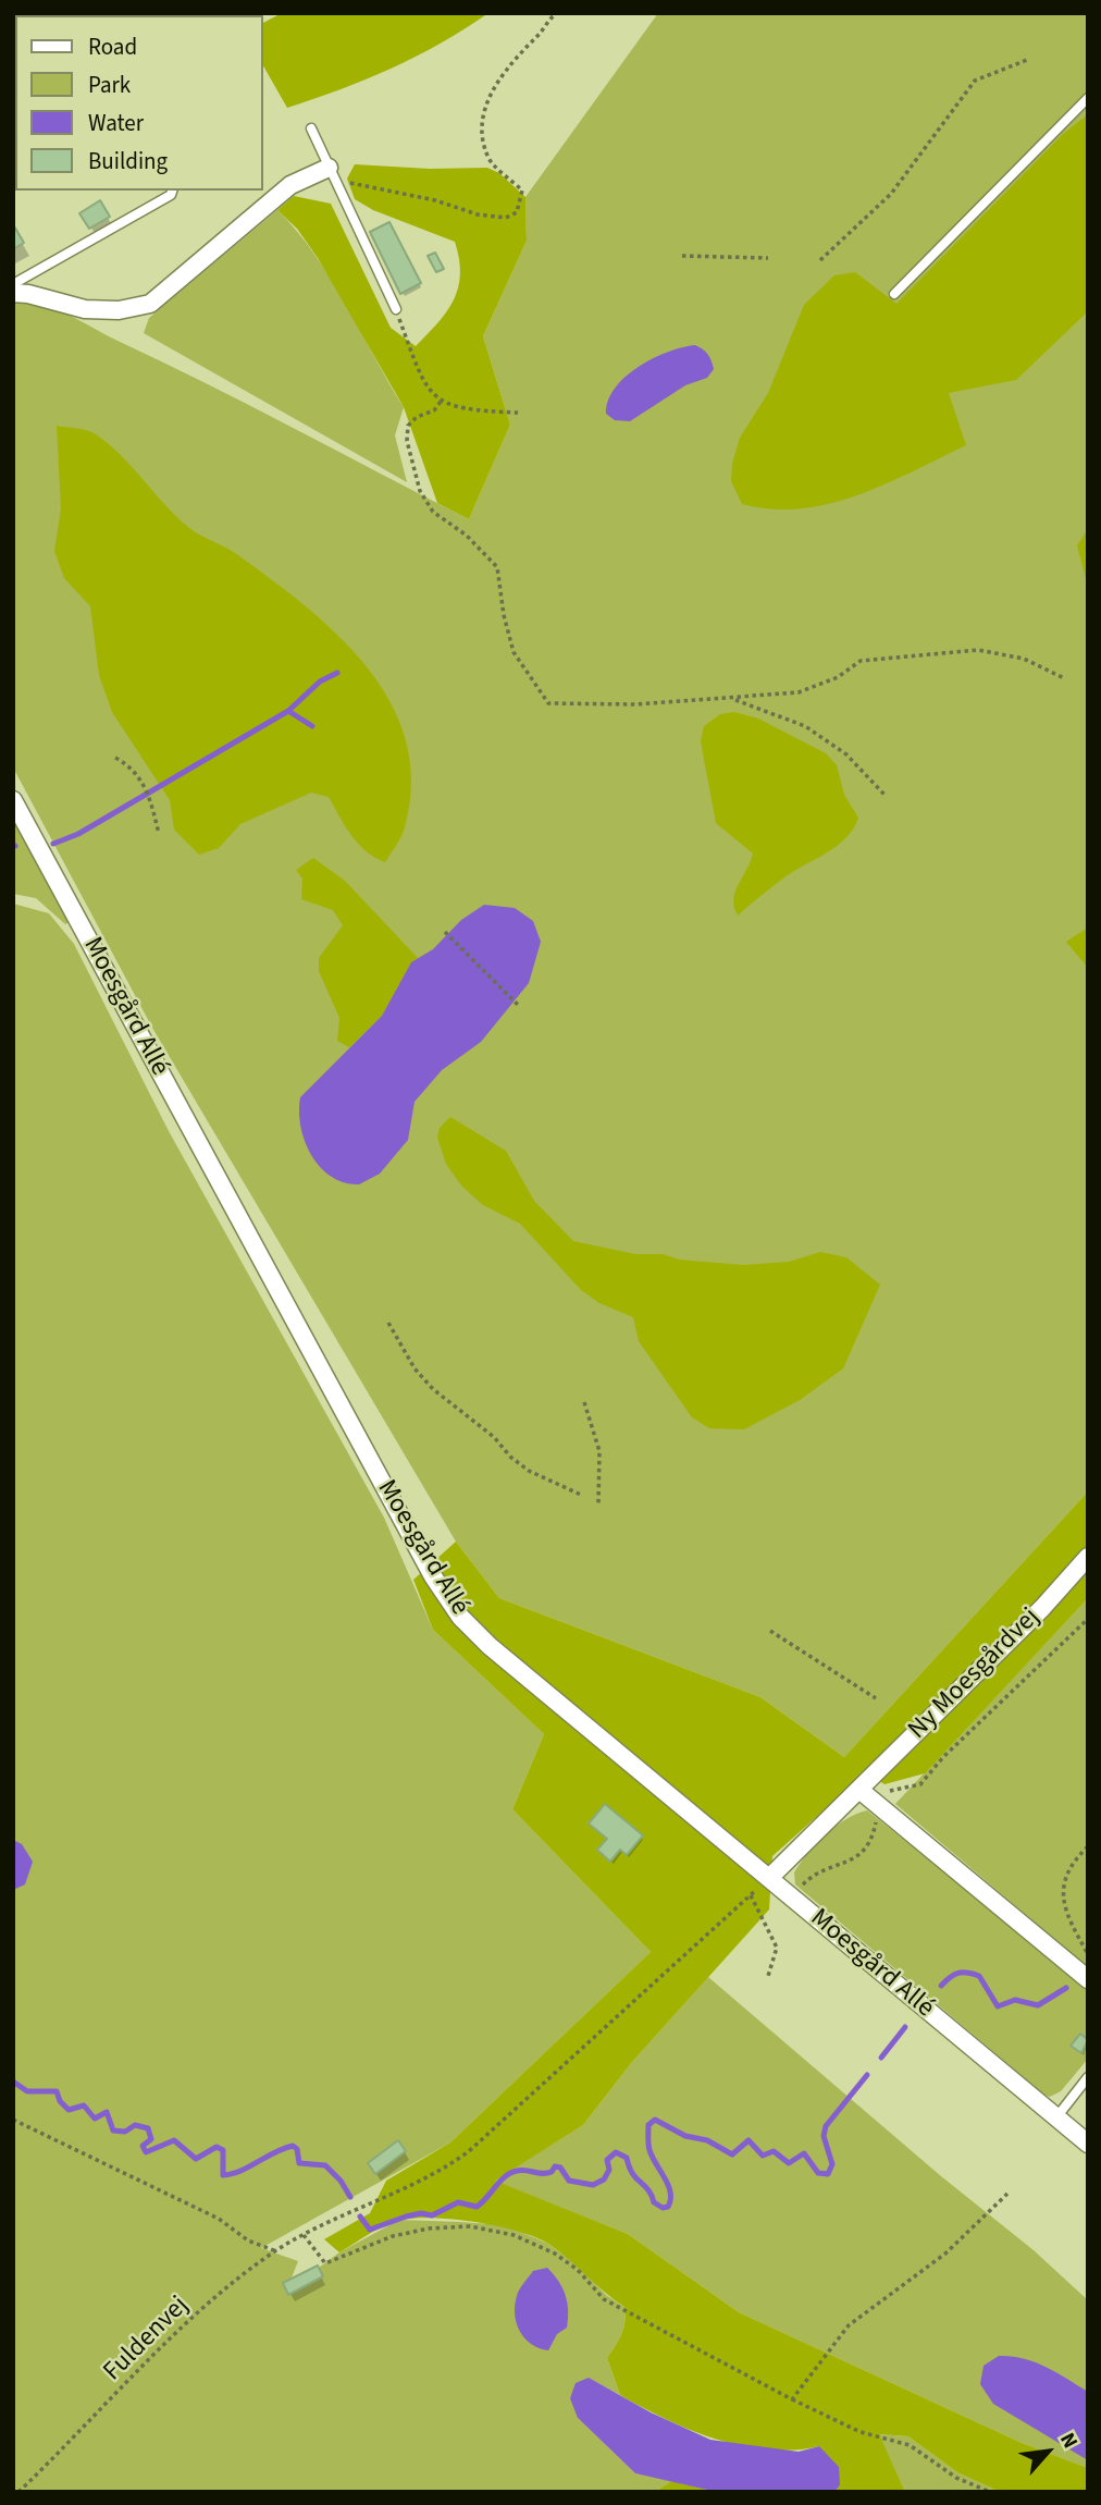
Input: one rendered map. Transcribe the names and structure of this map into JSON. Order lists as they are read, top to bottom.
{
  "streets": {
    "street": ["Moesgård Allé", "Ny Moesgårdvej"],
    "path": ["Fuldenvej"]
  },
  "crossings": [
    ["Moesgård Allé", "Ny Moesgårdvej"],
    ["Moesgård Allé", "Fuldenvej"],
    ["Ny Moesgårdvej", "Fuldenvej"]
  ],
  "legend": [
    "Road",
    "Park",
    "Water",
    "Building"
  ],
  "north": "top right"
}
